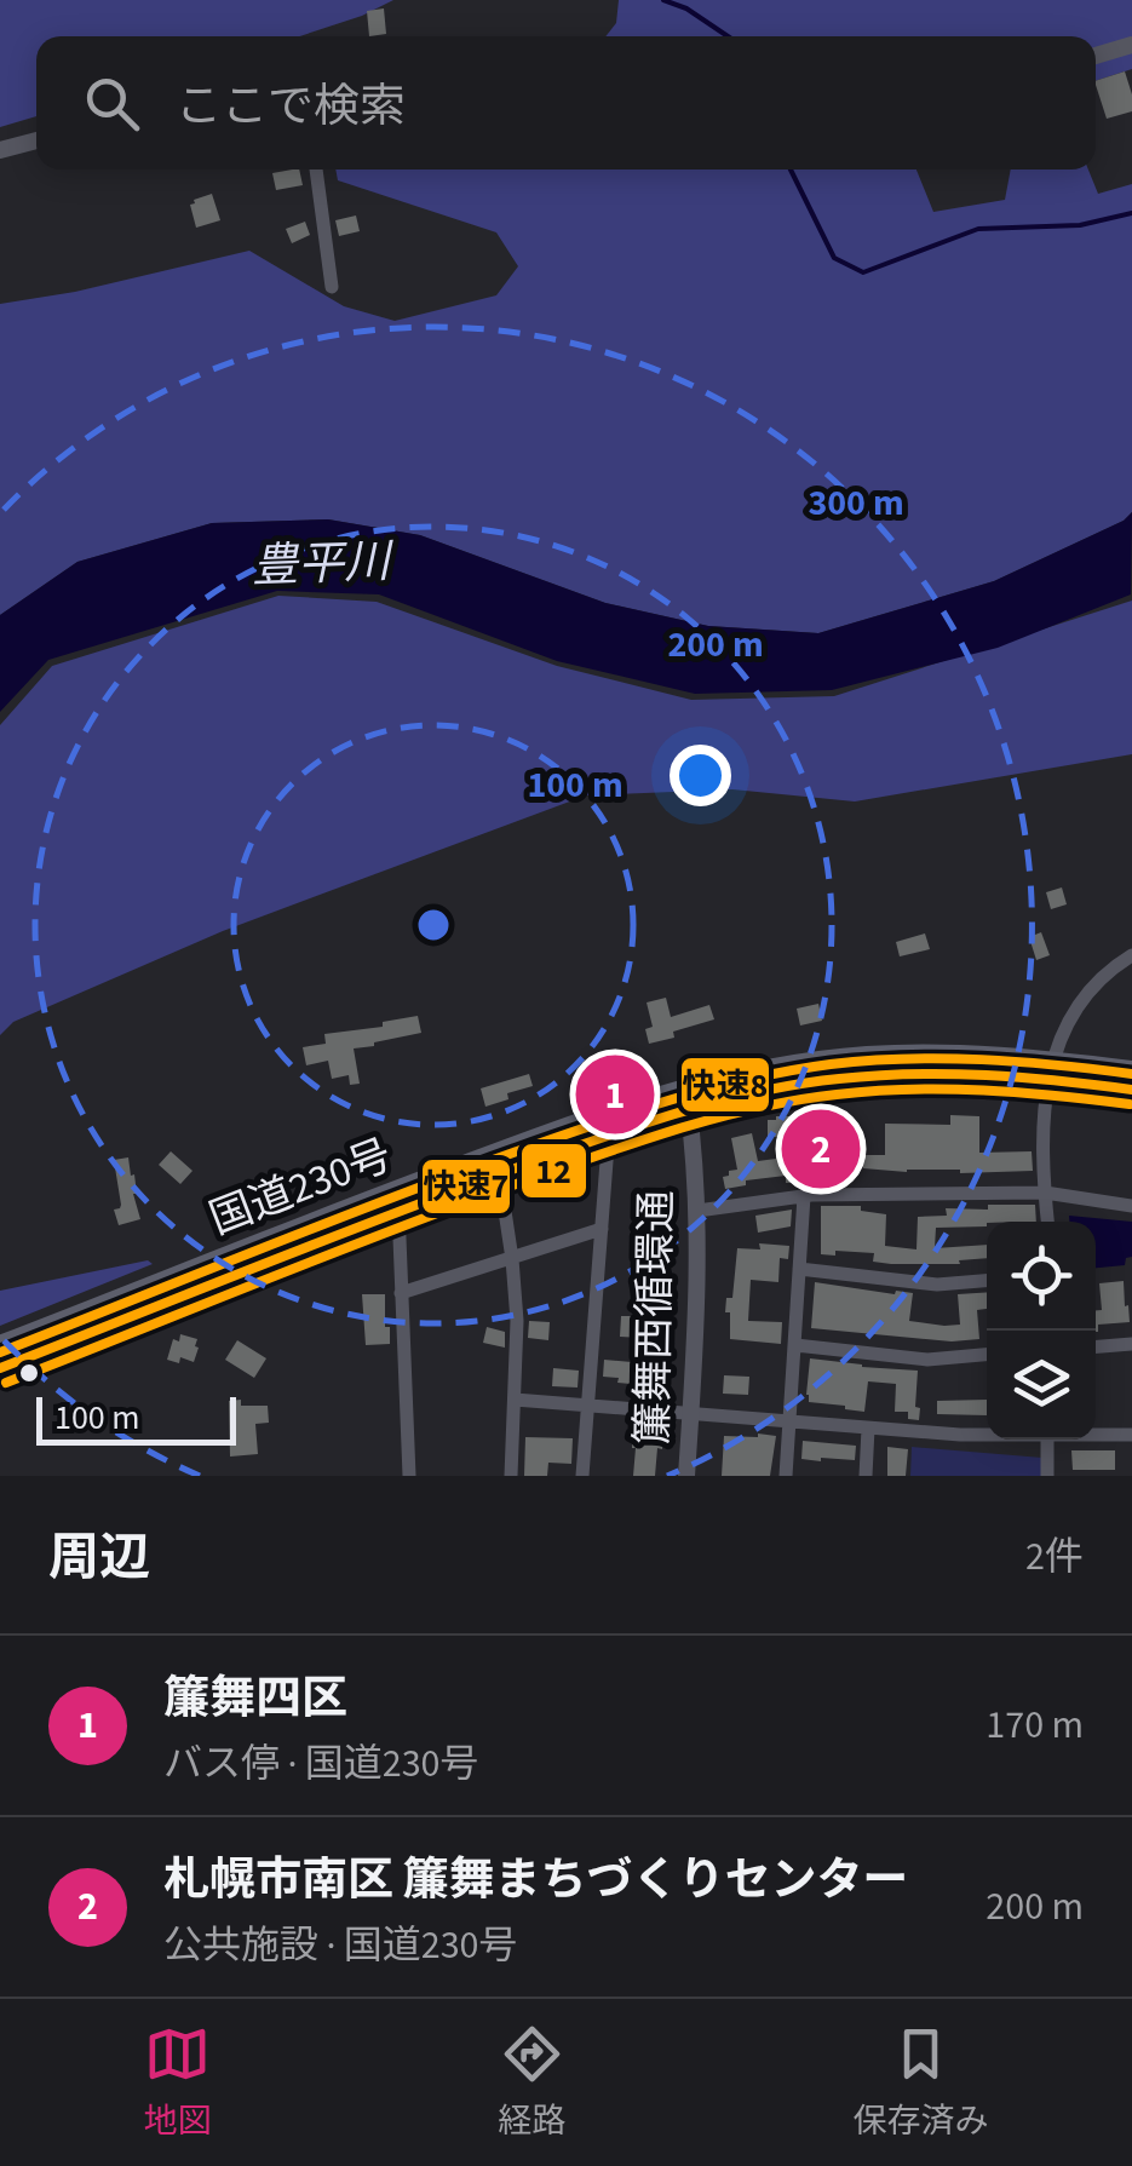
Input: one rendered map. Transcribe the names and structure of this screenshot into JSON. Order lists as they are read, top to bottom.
{
  "streets": {
    "highway": ["国道230号"],
    "street": ["簾舞西循環通"]
  },
  "crossings": [
    ["国道230号", "簾舞西循環通"]
  ],
  "water": ["豊平川"],
  "lines": ["transit line 快速8", "transit line 快速7", "transit line 12"],
  "scale_bar": "100 m",
  "page": {
    "search": "ここで検索",
    "pins": ["1", "2"],
    "scale": "100 m",
    "heading": ["周辺", "2件"],
    "list": [
      {
        "mark": "1",
        "name": "簾舞四区",
        "note": "バス停 · 国道230号",
        "value": "170 m"
      },
      {
        "mark": "2",
        "name": "札幌市南区 簾舞まちづくりセンター",
        "note": "公共施設 · 国道230号",
        "value": "200 m"
      }
    ],
    "nav": ["地図", "経路", "保存済み"]
  },
  "rings": ["300 m", "200 m", "100 m"]
}
